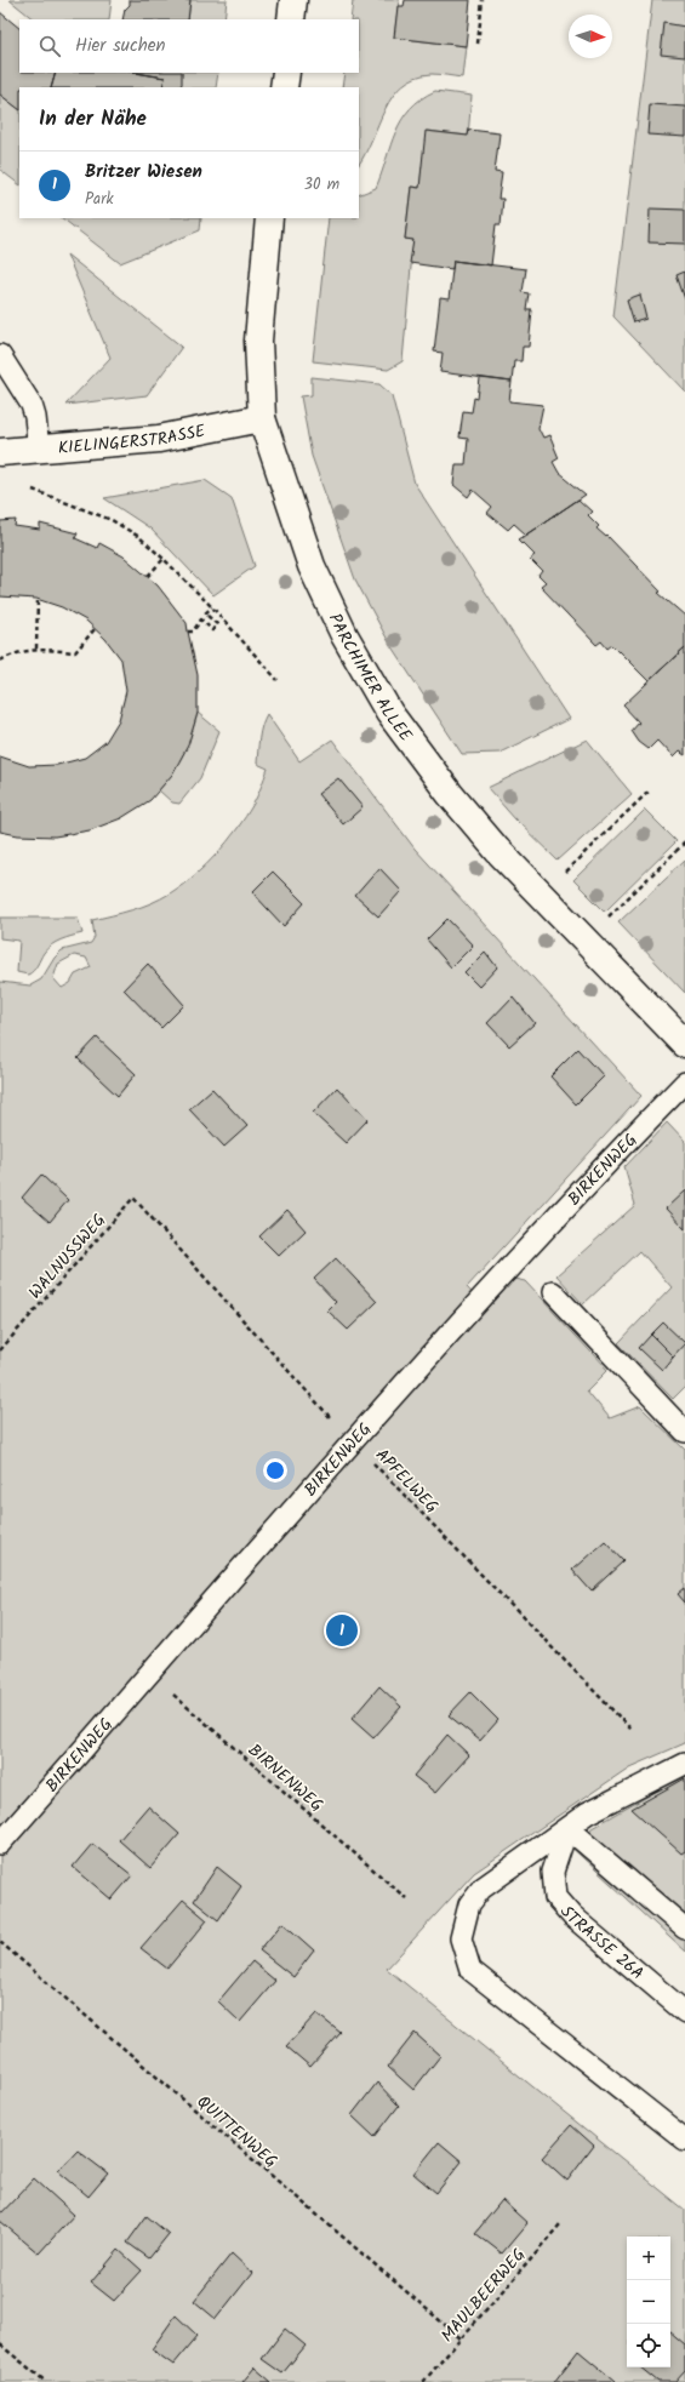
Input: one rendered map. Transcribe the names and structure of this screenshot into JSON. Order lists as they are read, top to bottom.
{
  "streets": {
    "street": ["KIELINGERSTRASSE", "PARCHIMER ALLEE"],
    "lane": ["BIRKENWEG", "STRASSE 26A"],
    "path": [
      "WALNUSSWEG",
      "APFELWEG",
      "BIRNENWEG",
      "QUITTENWEG",
      "MAULBEERWEG"
    ]
  },
  "crossings": [
    ["KIELINGERSTRASSE", "PARCHIMER ALLEE"],
    ["BIRKENWEG", "APFELWEG"],
    ["BIRKENWEG", "BIRNENWEG"],
    ["WALNUSSWEG", "APFELWEG"],
    ["QUITTENWEG", "MAULBEERWEG"]
  ],
  "north": "right",
  "page": {
    "search": "Hier suchen",
    "heading": "In der Nähe",
    "list": [
      {
        "mark": "1",
        "name": "Britzer Wiesen",
        "note": "Park",
        "value": "30 m"
      }
    ],
    "pins": "1",
    "map_buttons": ["+", "−"]
  }
}
